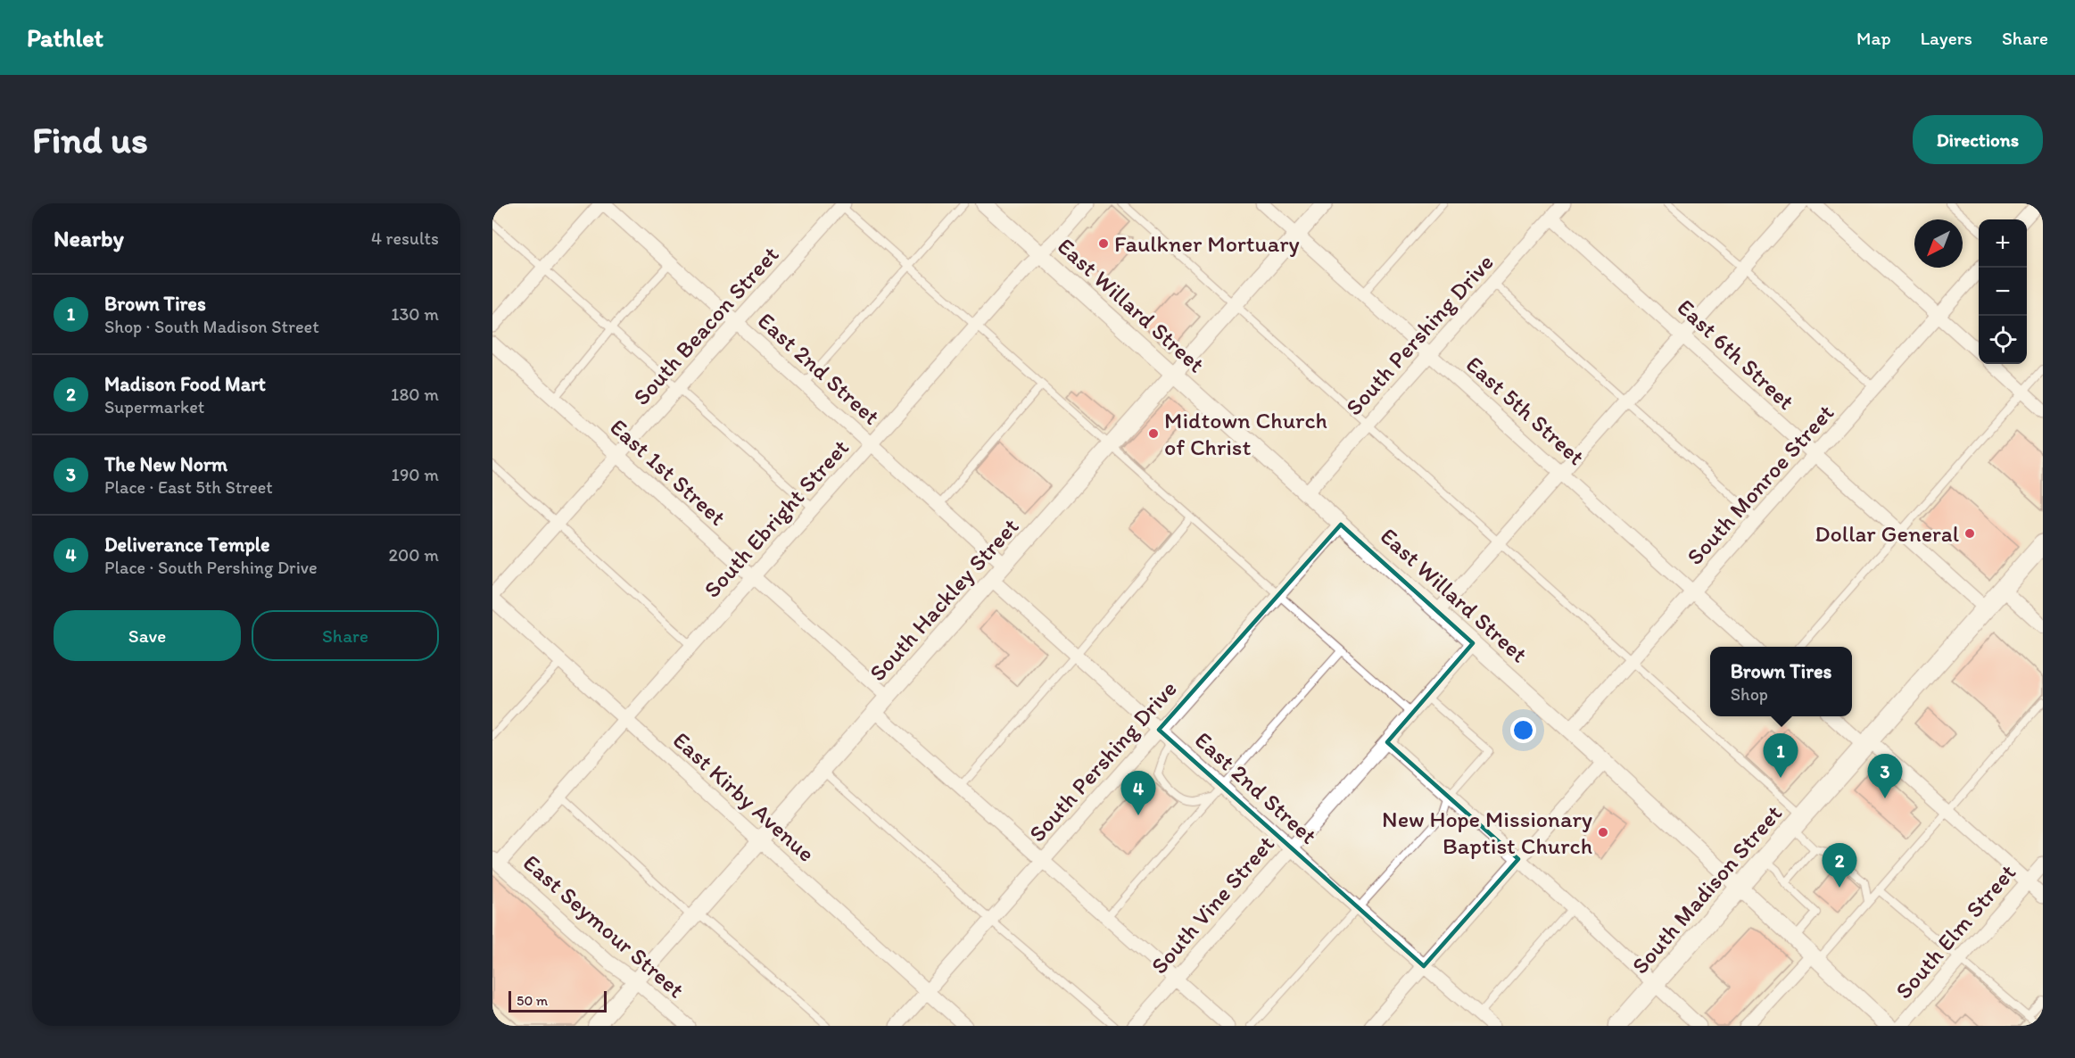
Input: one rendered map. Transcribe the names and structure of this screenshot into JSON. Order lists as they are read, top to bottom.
{
  "streets": {
    "main road": ["South Madison Street"],
    "street": [
      "East Willard Street",
      "South Beacon Street",
      "South Pershing Drive",
      "East 6th Street",
      "East 2nd Street",
      "East 5th Street",
      "East 1st Street",
      "South Monroe Street",
      "South Ebright Street",
      "South Hackley Street",
      "East Kirby Avenue",
      "South Vine Street",
      "East Seymour Street",
      "South Elm Street"
    ]
  },
  "crossings": [
    ["East Willard Street", "South Pershing Drive"],
    ["East Willard Street", "South Monroe Street"],
    ["East Willard Street", "South Ebright Street"],
    ["East Willard Street", "South Hackley Street"],
    ["East Willard Street", "South Madison Street"],
    ["East Willard Street", "South Vine Street"],
    ["South Beacon Street", "East 2nd Street"],
    ["South Beacon Street", "East 1st Street"],
    ["South Beacon Street", "East Kirby Avenue"],
    ["South Pershing Drive", "East 6th Street"],
    ["South Pershing Drive", "East 2nd Street"],
    ["South Pershing Drive", "East 5th Street"],
    ["South Pershing Drive", "East Kirby Avenue"],
    ["East 6th Street", "South Monroe Street"],
    ["East 6th Street", "South Madison Street"],
    ["East 2nd Street", "South Ebright Street"],
    ["East 2nd Street", "South Hackley Street"],
    ["East 2nd Street", "South Vine Street"],
    ["East 5th Street", "South Monroe Street"],
    ["East 5th Street", "South Hackley Street"],
    ["East 1st Street", "South Ebright Street"],
    ["East 1st Street", "South Hackley Street"],
    ["South Ebright Street", "East Kirby Avenue"],
    ["South Ebright Street", "East Seymour Street"],
    ["South Hackley Street", "East Kirby Avenue"],
    ["South Hackley Street", "East Seymour Street"]
  ],
  "places": [
    "Faulkner Mortuary",
    "Midtown Church of Christ",
    "Dollar General",
    "New Hope Missionary Baptist Church"
  ],
  "scale_bar": "50 m",
  "north": "bottom left",
  "page": {
    "header": "Pathlet",
    "nav": ["Map", "Layers", "Share"],
    "buttons": [
      "Directions",
      ["Save", "Share"]
    ],
    "title": "Find us",
    "heading": ["Nearby", "4 results"],
    "map_buttons": ["+", "−"],
    "list": [
      {
        "mark": "1",
        "name": "Brown Tires",
        "note": "Shop · South Madison Street",
        "value": "130 m"
      },
      {
        "mark": "2",
        "name": "Madison Food Mart",
        "note": "Supermarket",
        "value": "180 m"
      },
      {
        "mark": "3",
        "name": "The New Norm",
        "note": "Place · East 5th Street",
        "value": "190 m"
      },
      {
        "mark": "4",
        "name": "Deliverance Temple",
        "note": "Place · South Pershing Drive",
        "value": "200 m"
      }
    ],
    "popup": ["Brown Tires", "Shop"],
    "pins": [
      "1",
      "3",
      "4",
      "2"
    ],
    "scale": "50 m"
  }
}
